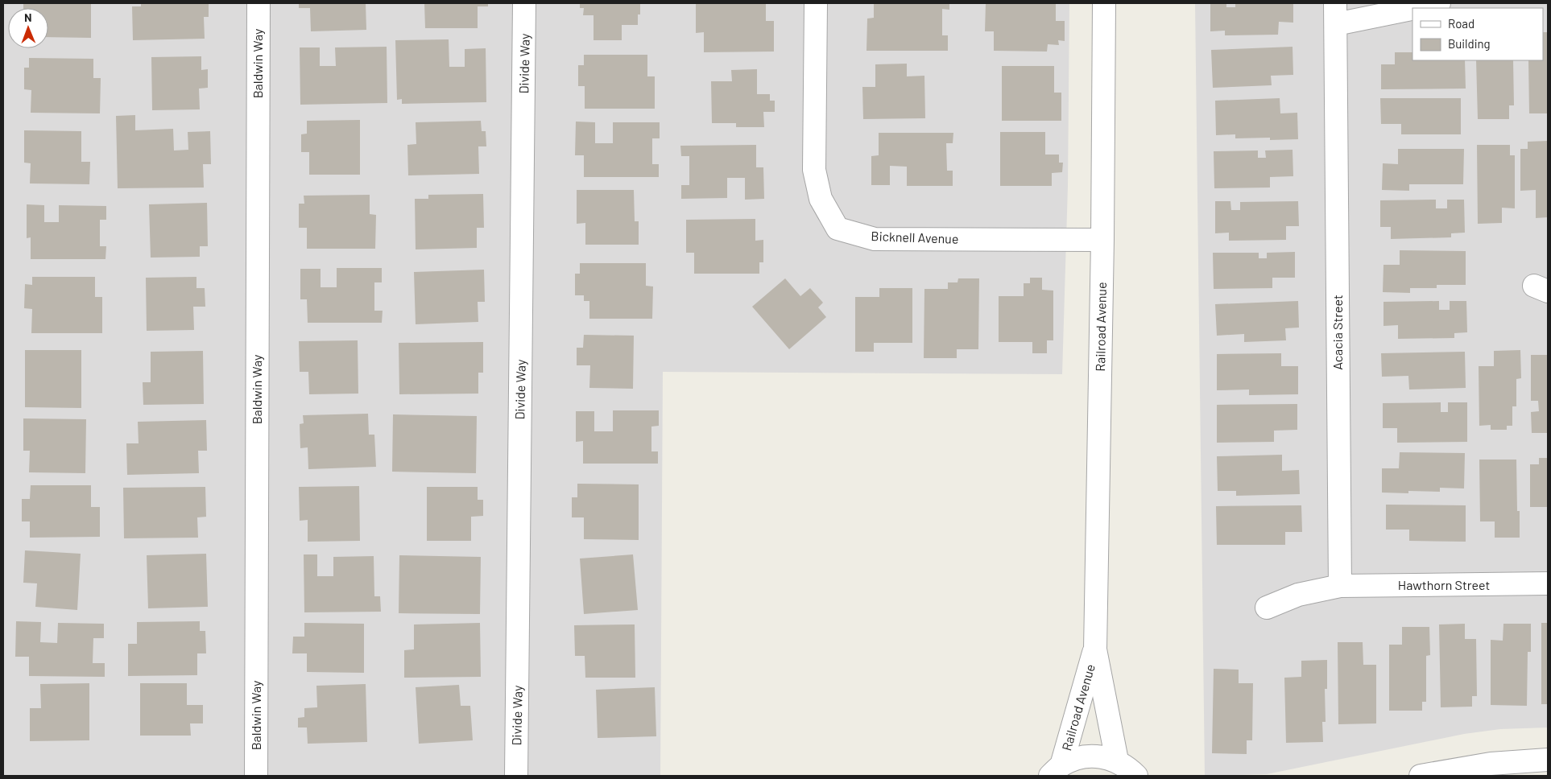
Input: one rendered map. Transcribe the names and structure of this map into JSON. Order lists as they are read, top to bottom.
{
  "streets": {
    "street": [
      "Baldwin Way",
      "Divide Way",
      "Bicknell Avenue",
      "Railroad Avenue",
      "Acacia Street",
      "Hawthorn Street"
    ]
  },
  "crossings": [
    ["Bicknell Avenue", "Railroad Avenue"],
    ["Acacia Street", "Hawthorn Street"]
  ],
  "legend": ["Road", "Building"],
  "north": "top"
}
